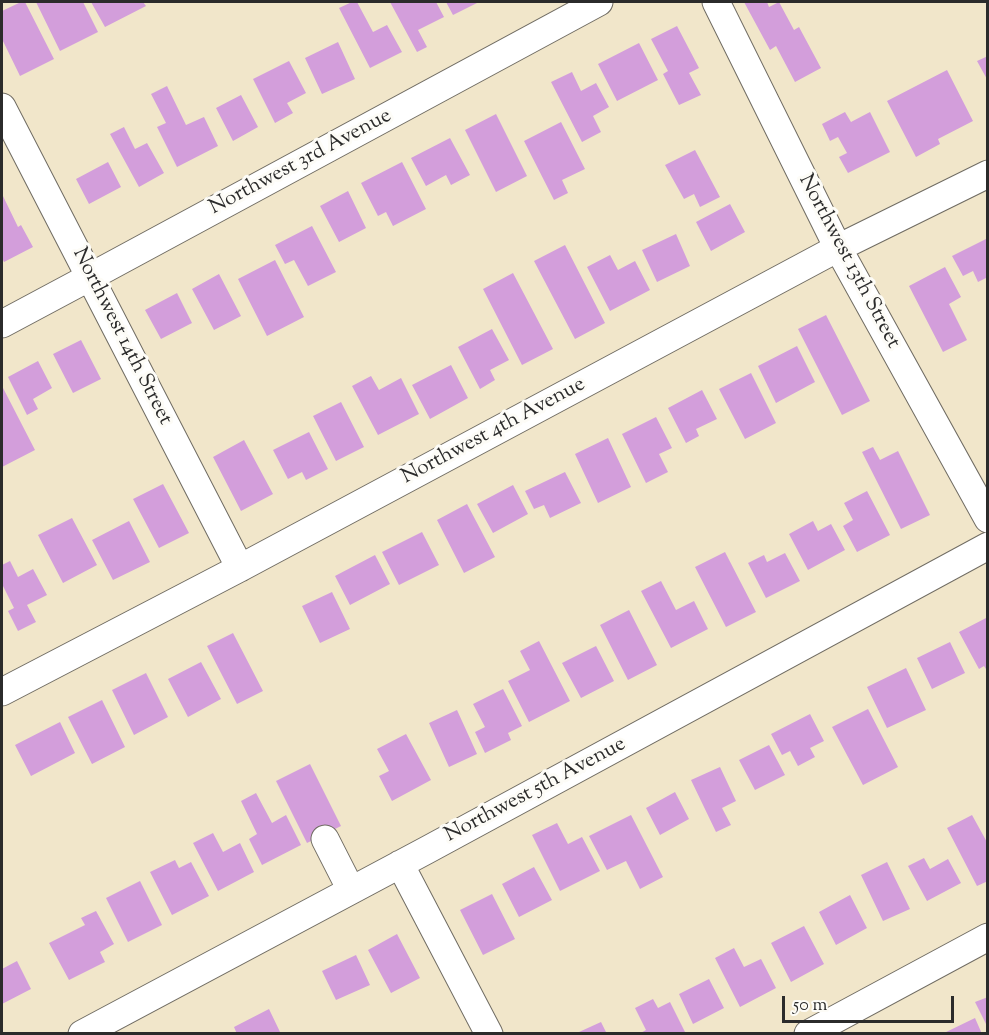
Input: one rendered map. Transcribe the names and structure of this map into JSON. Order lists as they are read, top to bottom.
{
  "streets": {
    "street": [
      "Northwest 3rd Avenue",
      "Northwest 13th Street",
      "Northwest 14th Street",
      "Northwest 4th Avenue",
      "Northwest 5th Avenue"
    ]
  },
  "crossings": [
    ["Northwest 3rd Avenue", "Northwest 14th Street"],
    ["Northwest 13th Street", "Northwest 4th Avenue"],
    ["Northwest 14th Street", "Northwest 4th Avenue"]
  ],
  "scale_bar": "50 m"
}
